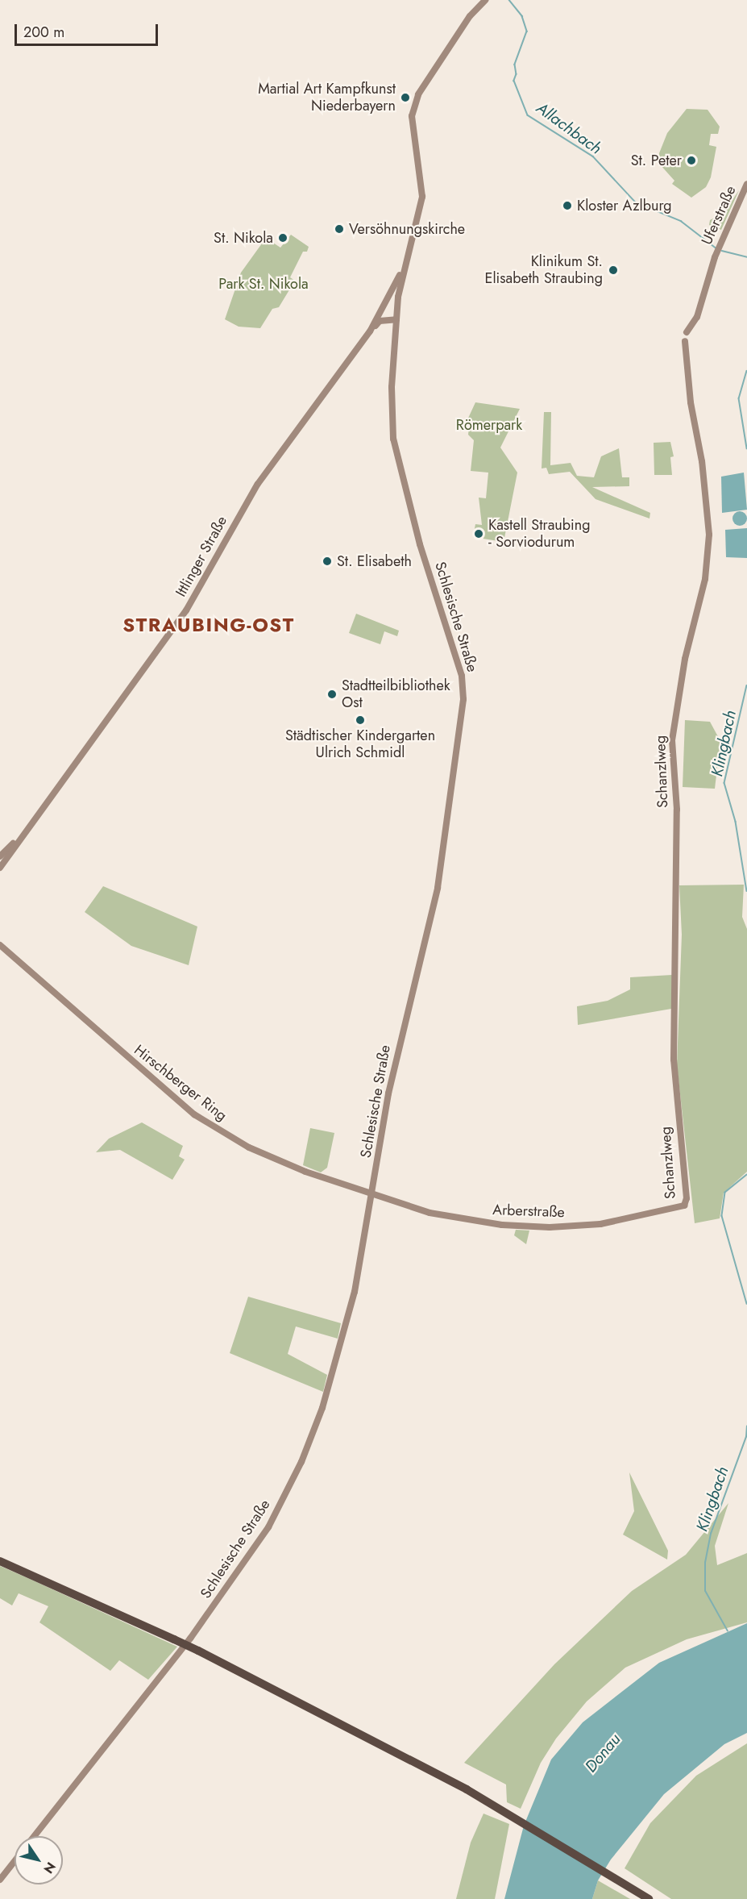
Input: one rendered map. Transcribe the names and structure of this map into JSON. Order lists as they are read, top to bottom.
{
  "streets": {
    "street": [
      "Uferstraße",
      "Ittlinger Straße",
      "Schlesische Straße",
      "Schanzlweg",
      "Hirschberger Ring",
      "Arberstraße"
    ]
  },
  "crossings": [
    ["Uferstraße", "Schanzlweg"],
    ["Ittlinger Straße", "Schlesische Straße"],
    ["Schlesische Straße", "Hirschberger Ring"],
    ["Schlesische Straße", "Arberstraße"],
    ["Schanzlweg", "Arberstraße"],
    ["Hirschberger Ring", "Arberstraße"]
  ],
  "districts": ["STRAUBING-OST"],
  "water": ["Allachbach", "Klingbach", "Donau"],
  "parks": ["Park St. Nikola", "Römerpark"],
  "places": [
    "Martial Art Kampfkunst Niederbayern",
    "St. Peter",
    "Kloster Azlburg",
    "Versöhnungskirche",
    "St. Nikola",
    "Klinikum St. Elisabeth Straubing",
    "Kastell Straubing - Sorviodurum",
    "St. Elisabeth",
    "Stadtteilbibliothek Ost",
    "Städtischer Kindergarten Ulrich Schmidl"
  ],
  "scale_bar": "200 m",
  "north": "bottom right"
}
